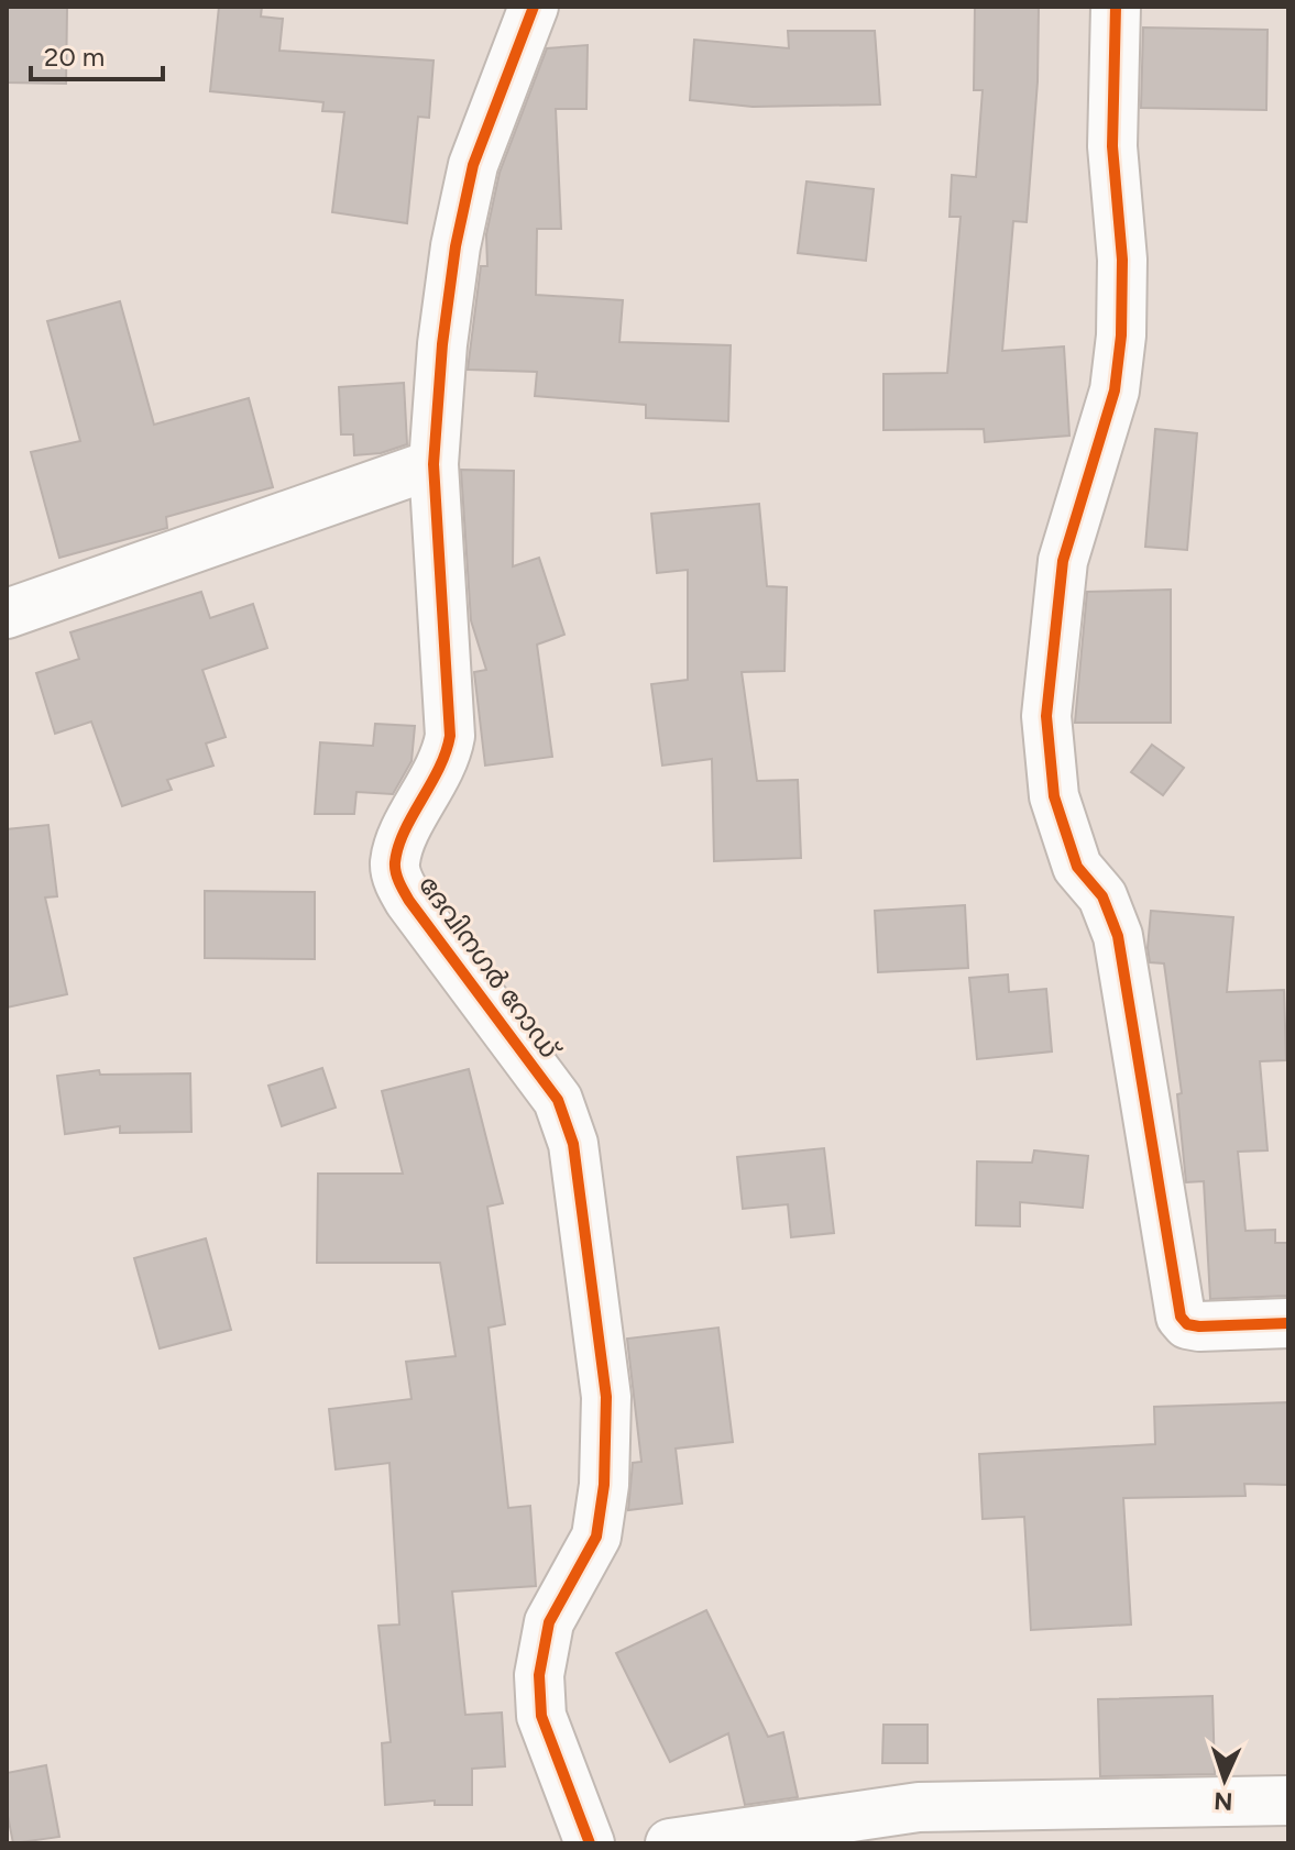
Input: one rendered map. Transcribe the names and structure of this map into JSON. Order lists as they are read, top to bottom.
{
  "streets": {
    "street": ["ദേവിനഗർ റോഡ്"]
  },
  "scale_bar": "20 m",
  "north": "bottom"
}
